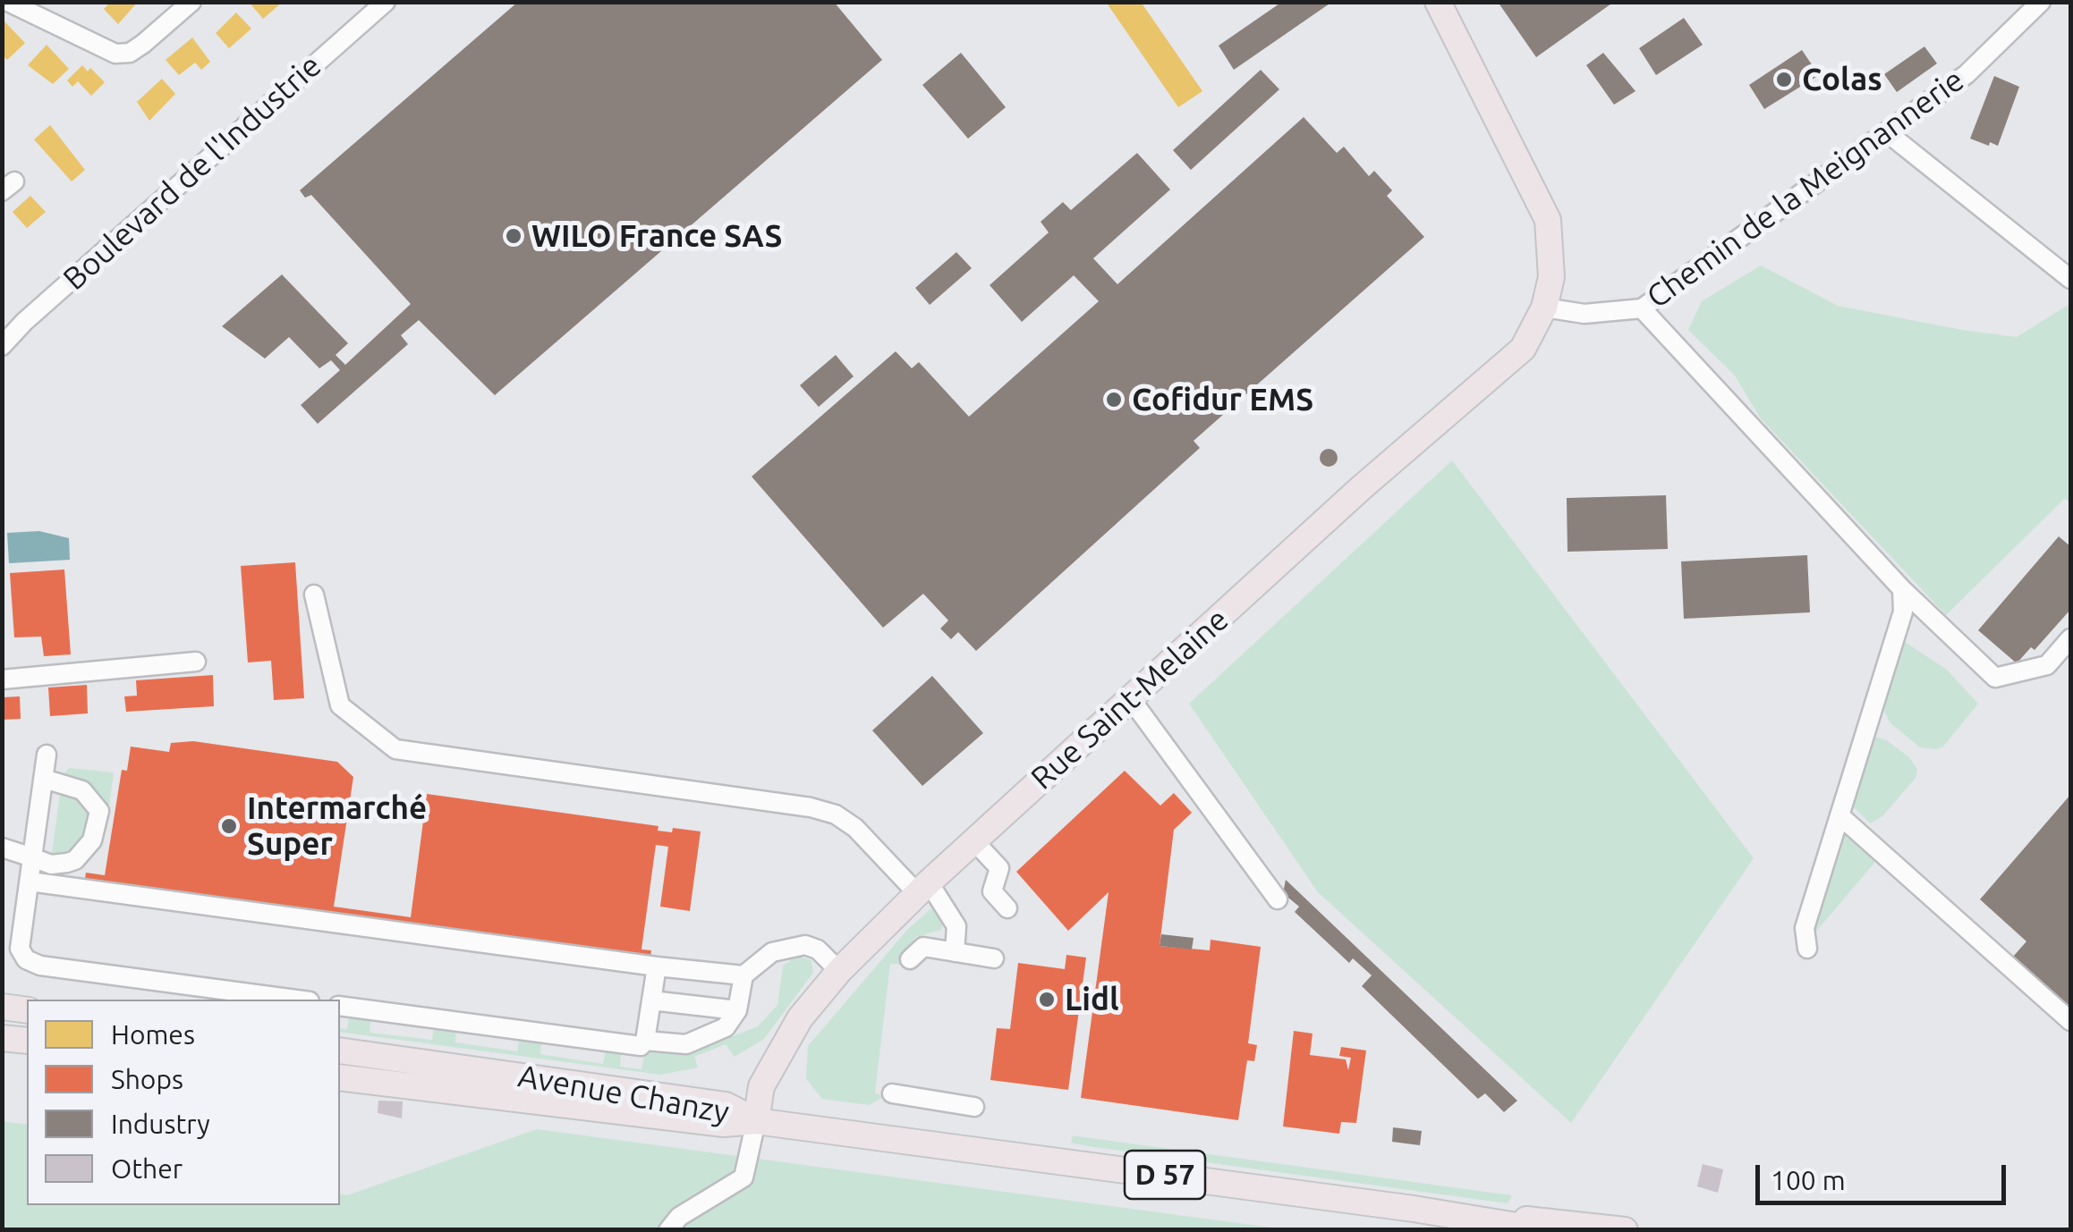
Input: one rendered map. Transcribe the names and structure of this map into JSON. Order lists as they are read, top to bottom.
{
  "streets": {
    "main road": ["Rue Saint-Melaine", "Avenue Chanzy", "D 57"],
    "street": ["Boulevard de l'Industrie", "Chemin de la Meignannerie"]
  },
  "crossings": [
    ["Chemin de la Meignannerie", "Rue Saint-Melaine"],
    ["Rue Saint-Melaine", "Avenue Chanzy"],
    ["Rue Saint-Melaine", "D 57"],
    ["Avenue Chanzy", "D 57"]
  ],
  "places": [
    "Colas",
    "WILO France SAS",
    "Cofidur EMS",
    "Intermarché Super",
    "Lidl"
  ],
  "legend": [
    "Homes",
    "Shops",
    "Industry",
    "Other"
  ],
  "scale_bar": "100 m"
}
